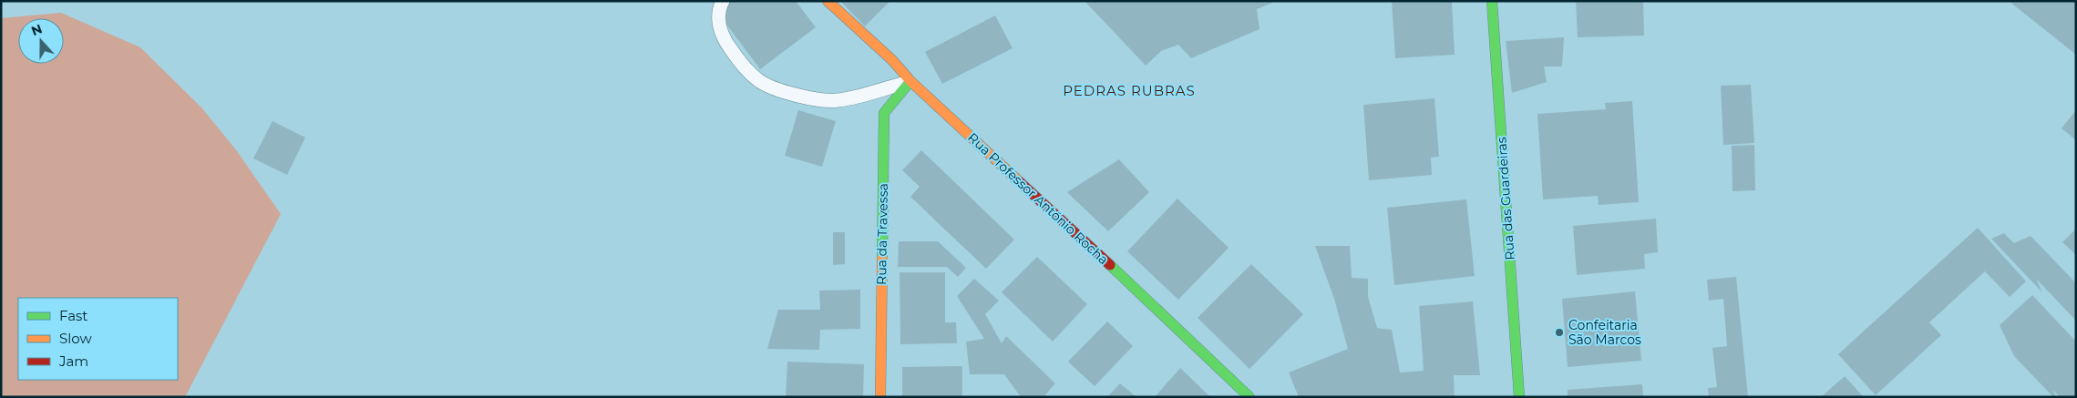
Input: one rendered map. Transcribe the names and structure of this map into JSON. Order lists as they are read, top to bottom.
{
  "streets": {
    "street": ["Rua Professor António Rocha", "Rua das Guardeiras", "Rua da Travessa"]
  },
  "crossings": [
    ["Rua Professor António Rocha", "Rua da Travessa"]
  ],
  "districts": ["PEDRAS RUBRAS"],
  "places": ["Confeitaria São Marcos"],
  "legend": ["Fast", "Slow", "Jam"],
  "north": "top"
}
